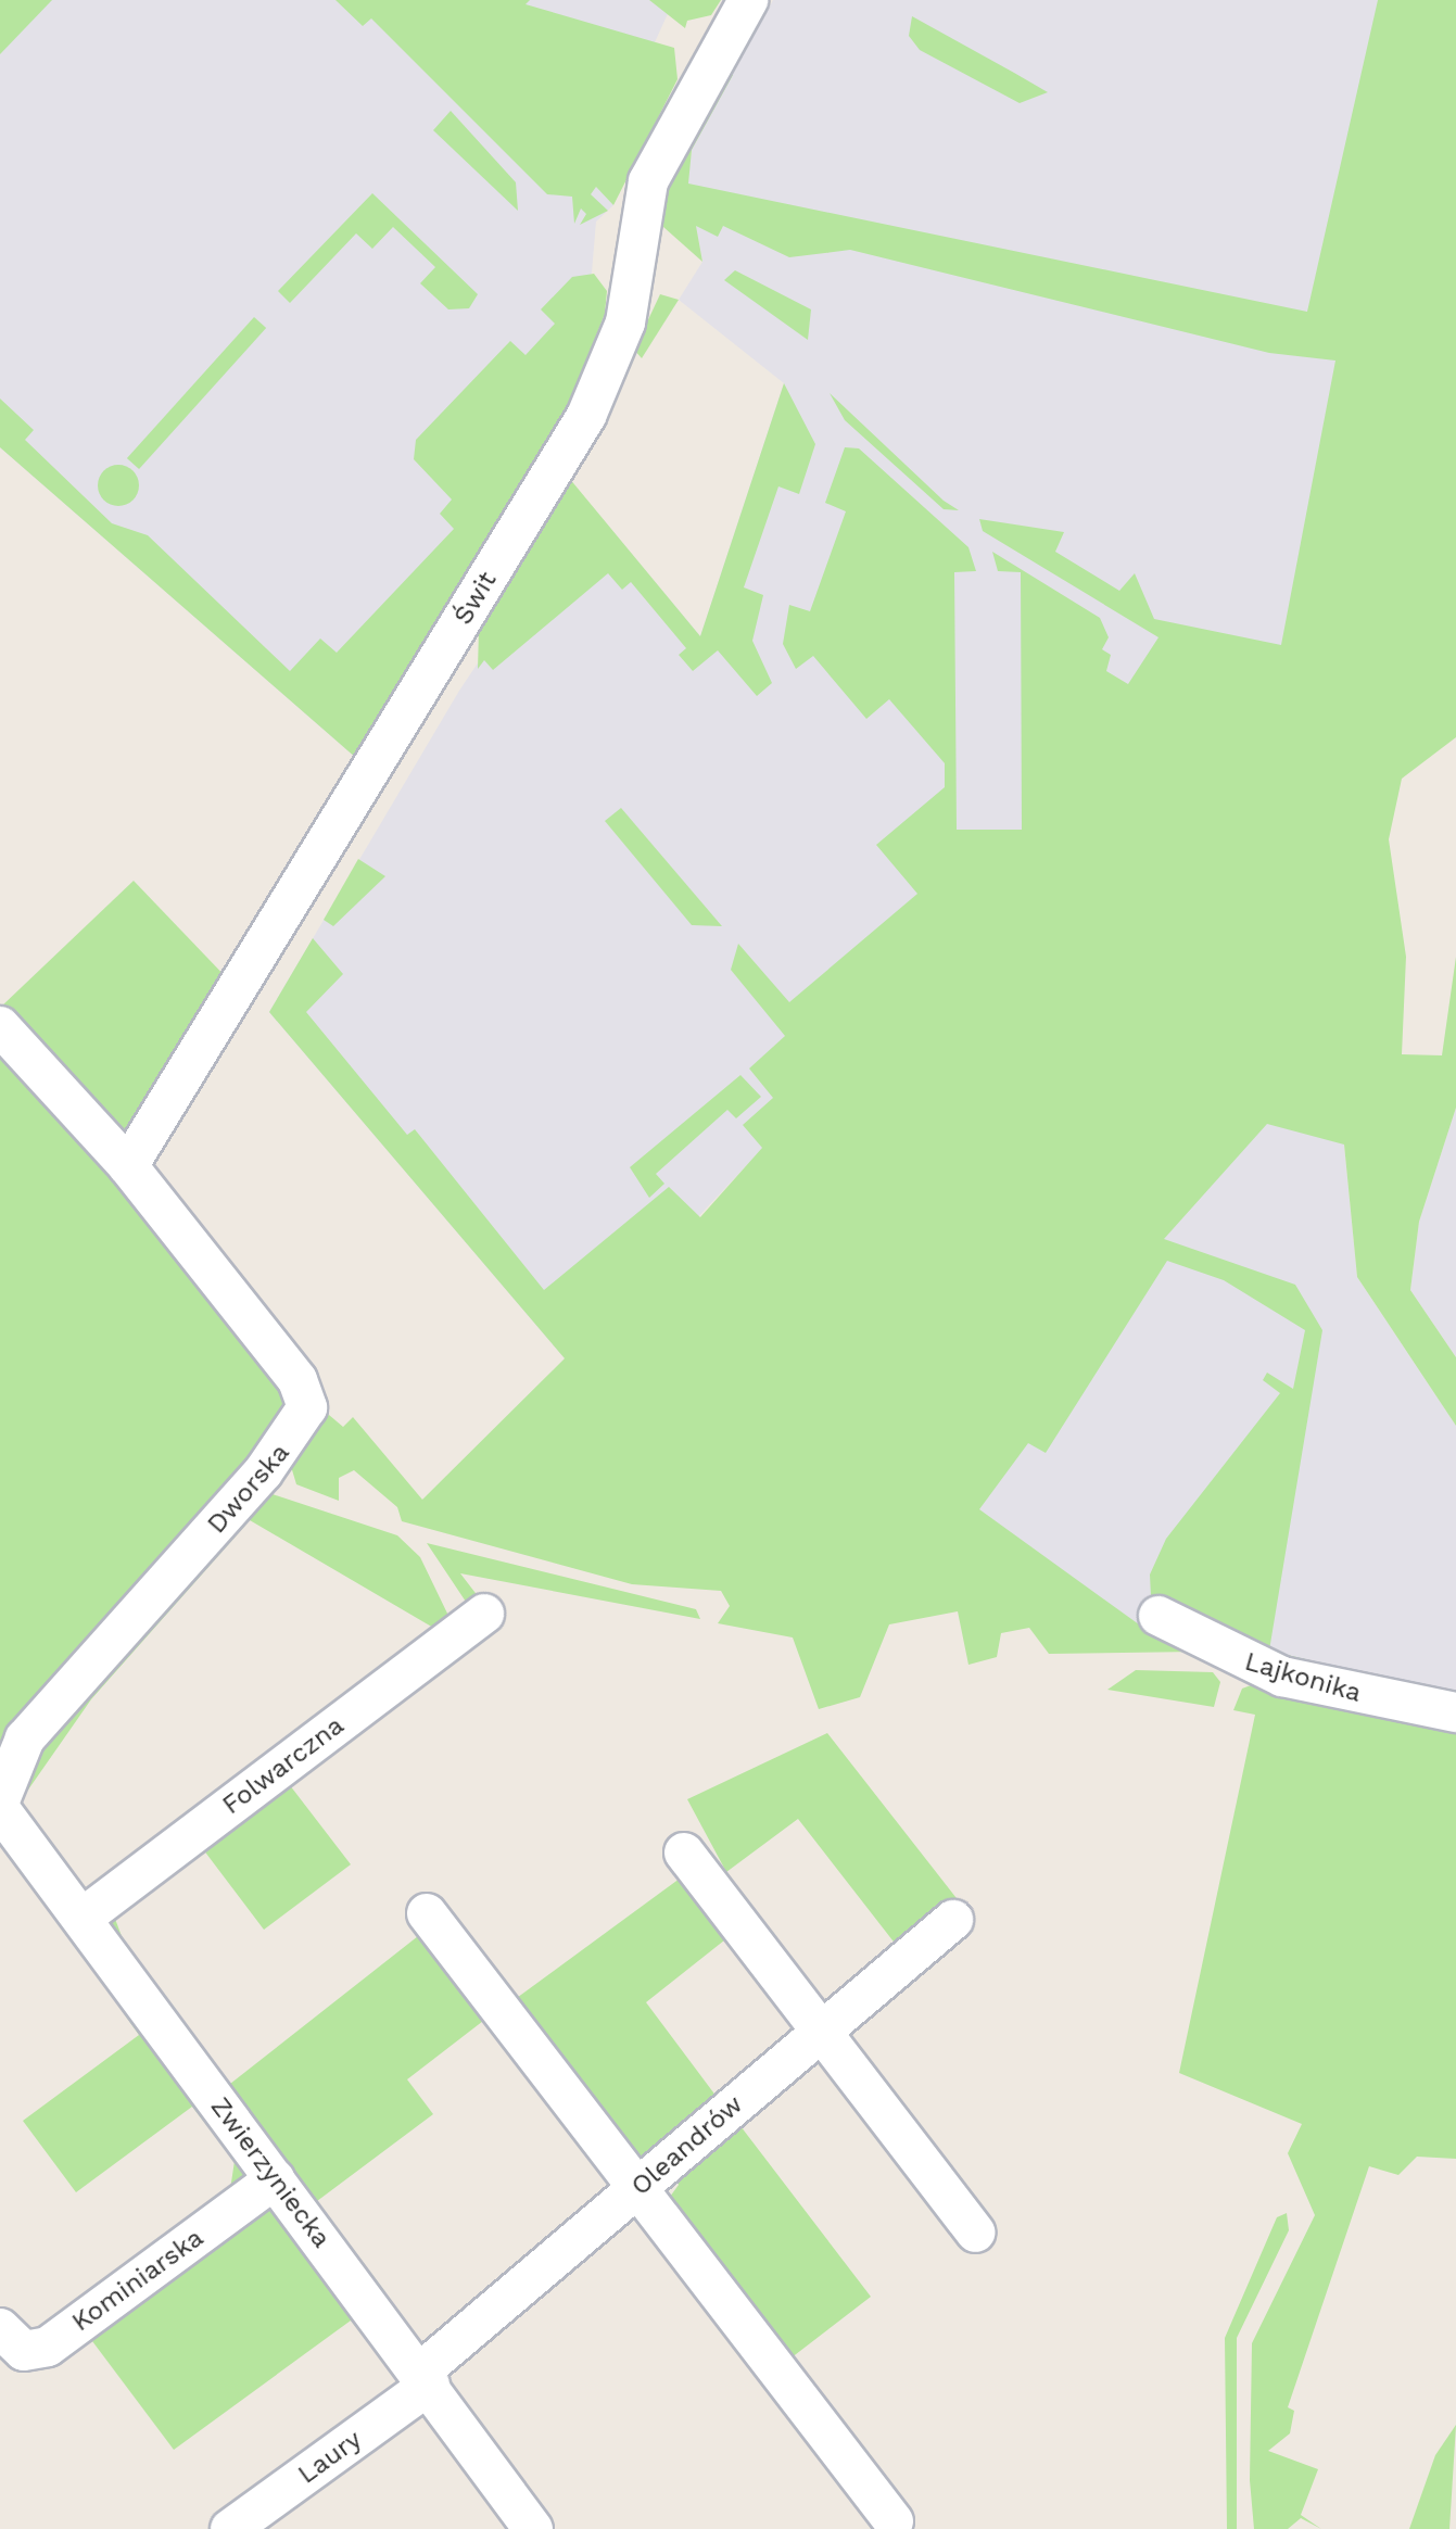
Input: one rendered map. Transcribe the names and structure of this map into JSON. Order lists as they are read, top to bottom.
{
  "streets": {
    "street": [
      "Świt",
      "Dworska",
      "Lajkonika",
      "Folwarczna",
      "Oleandrów",
      "Zwierzyniecka",
      "Kominiarska",
      "Laury"
    ]
  },
  "crossings": [
    ["Świt", "Dworska"],
    ["Dworska", "Zwierzyniecka"],
    ["Folwarczna", "Zwierzyniecka"],
    ["Oleandrów", "Zwierzyniecka"],
    ["Oleandrów", "Laury"],
    ["Zwierzyniecka", "Kominiarska"],
    ["Zwierzyniecka", "Laury"]
  ]
}
